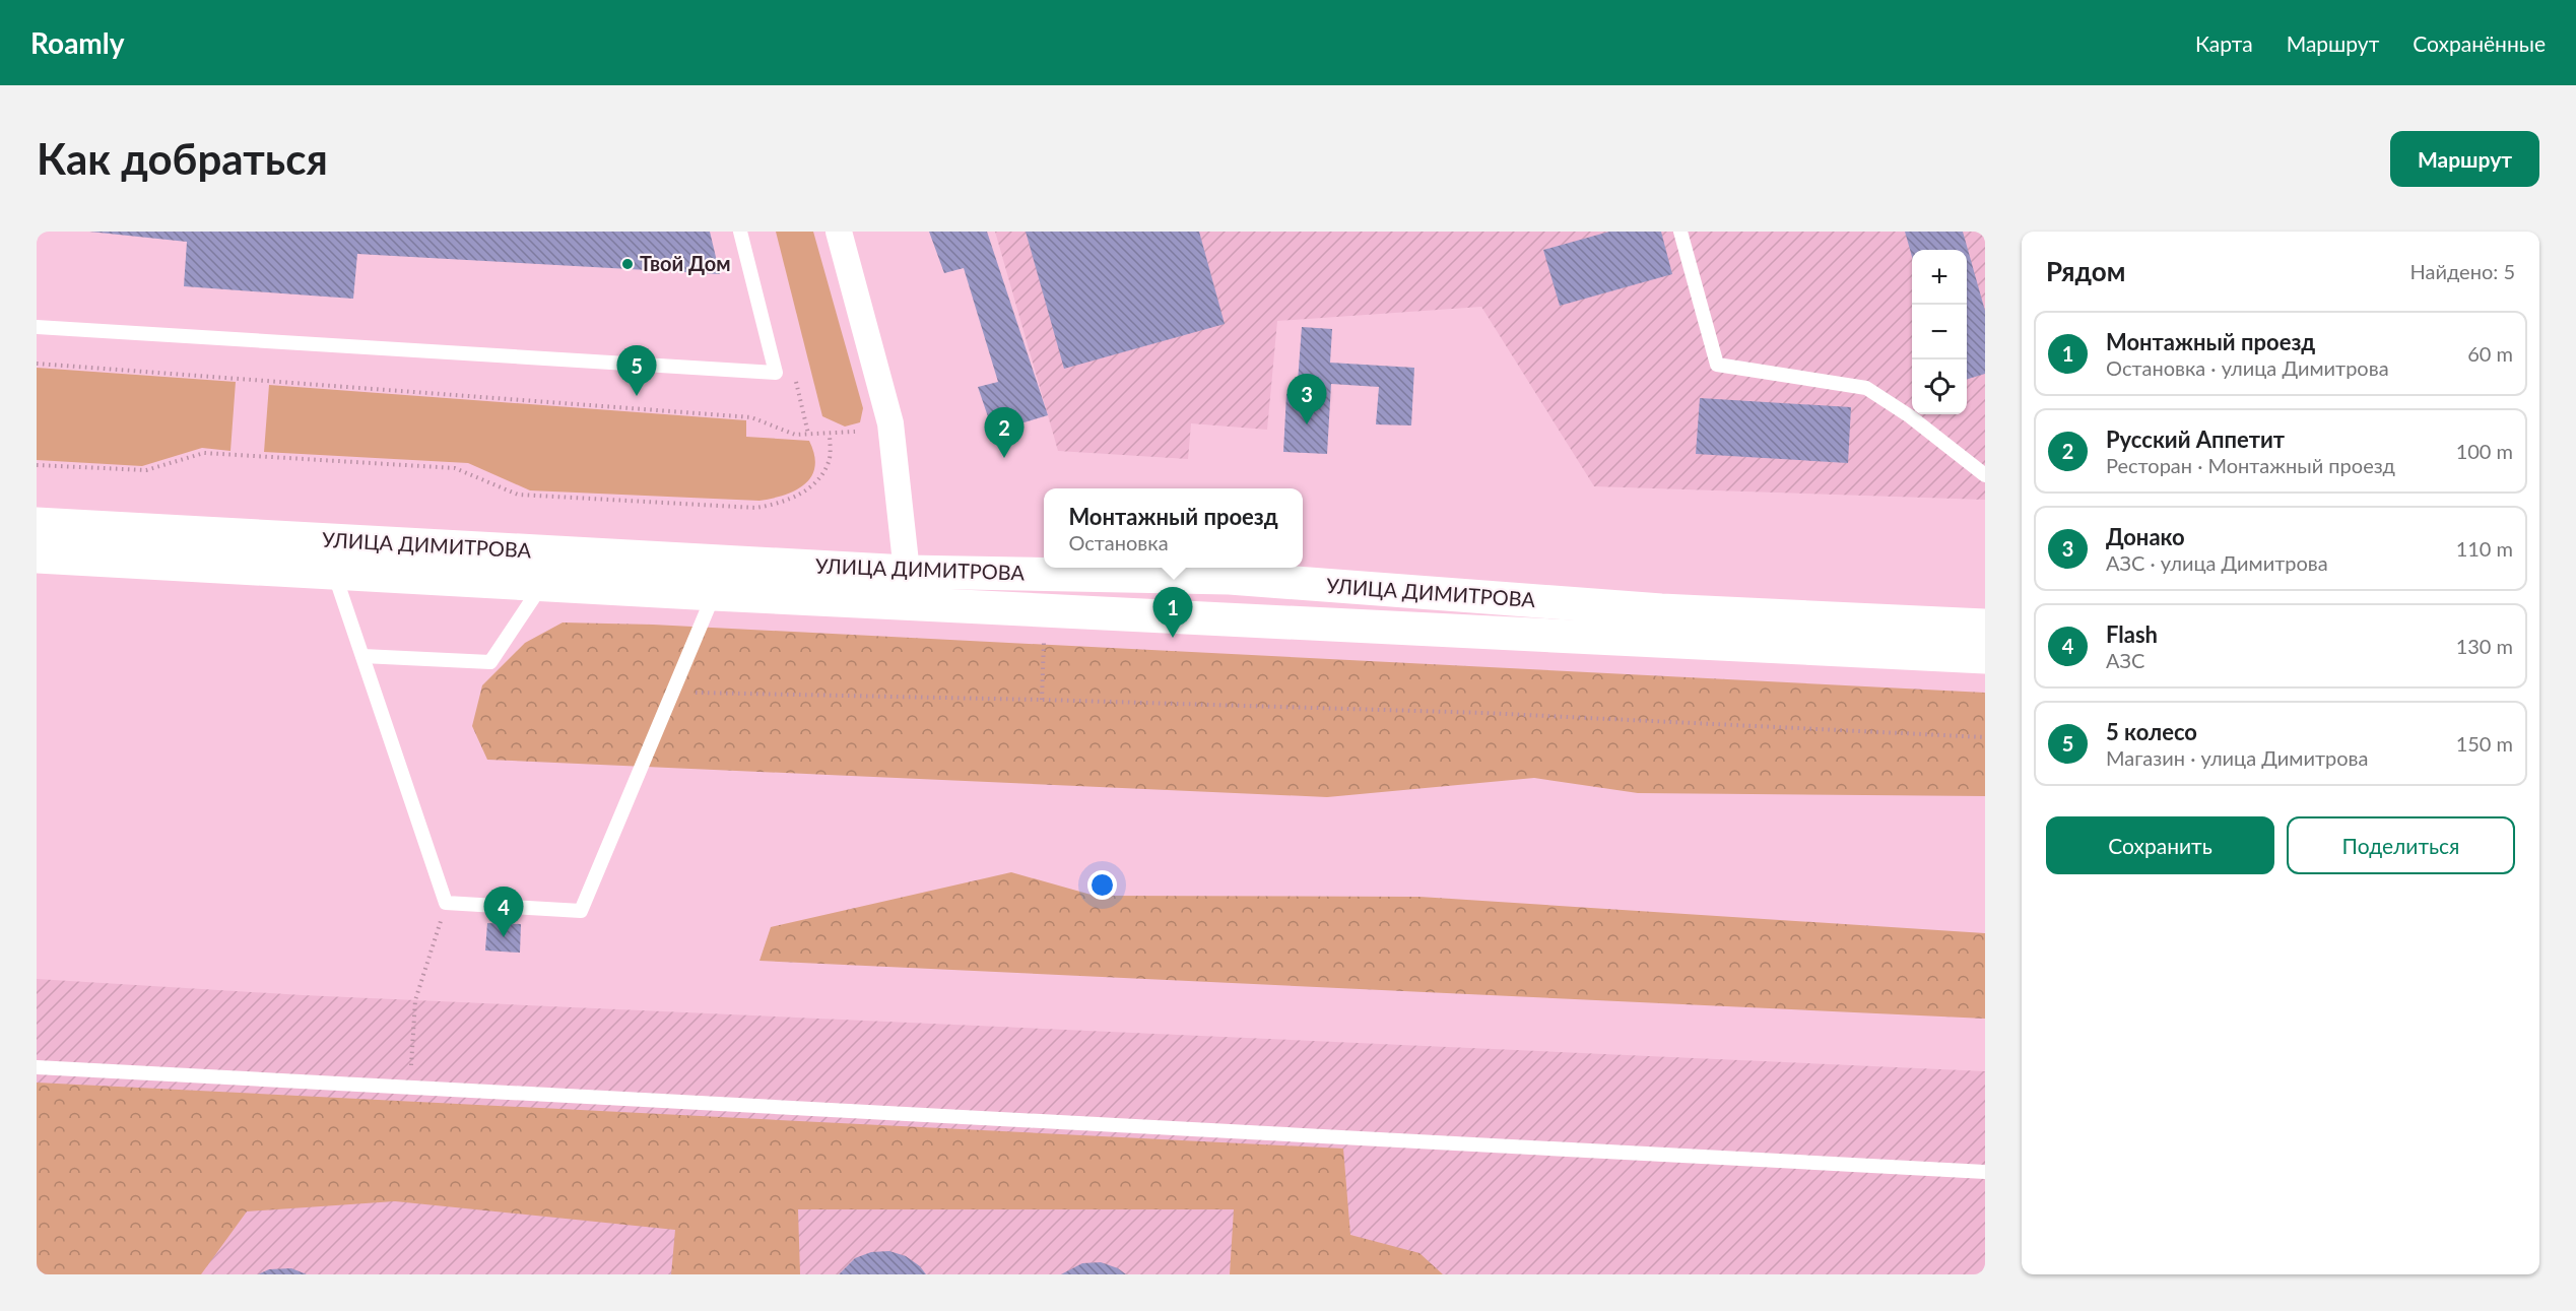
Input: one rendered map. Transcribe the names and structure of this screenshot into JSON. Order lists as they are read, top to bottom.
{
  "streets": {
    "main road": ["УЛИЦА ДИМИТРОВА"]
  },
  "places": ["Твой Дом"],
  "page": {
    "header": "Roamly",
    "nav": ["Карта", "Маршрут", "Сохранённые"],
    "buttons": [
      "Маршрут",
      ["Сохранить", "Поделиться"]
    ],
    "title": "Как добраться",
    "heading": ["Рядом", "Найдено: 5"],
    "map_buttons": ["+", "−"],
    "list": [
      {
        "mark": "1",
        "name": "Монтажный проезд",
        "note": "Остановка · улица Димитрова",
        "value": "60 m"
      },
      {
        "mark": "2",
        "name": "Русский Аппетит",
        "note": "Ресторан · Монтажный проезд",
        "value": "100 m"
      },
      {
        "mark": "3",
        "name": "Донако",
        "note": "АЗС · улица Димитрова",
        "value": "110 m"
      },
      {
        "mark": "4",
        "name": "Flash",
        "note": "АЗС",
        "value": "130 m"
      },
      {
        "mark": "5",
        "name": "5 колесо",
        "note": "Магазин · улица Димитрова",
        "value": "150 m"
      }
    ],
    "pins": [
      "5",
      "3",
      "2",
      "1",
      "4"
    ],
    "popup": ["Монтажный проезд", "Остановка"]
  }
}
